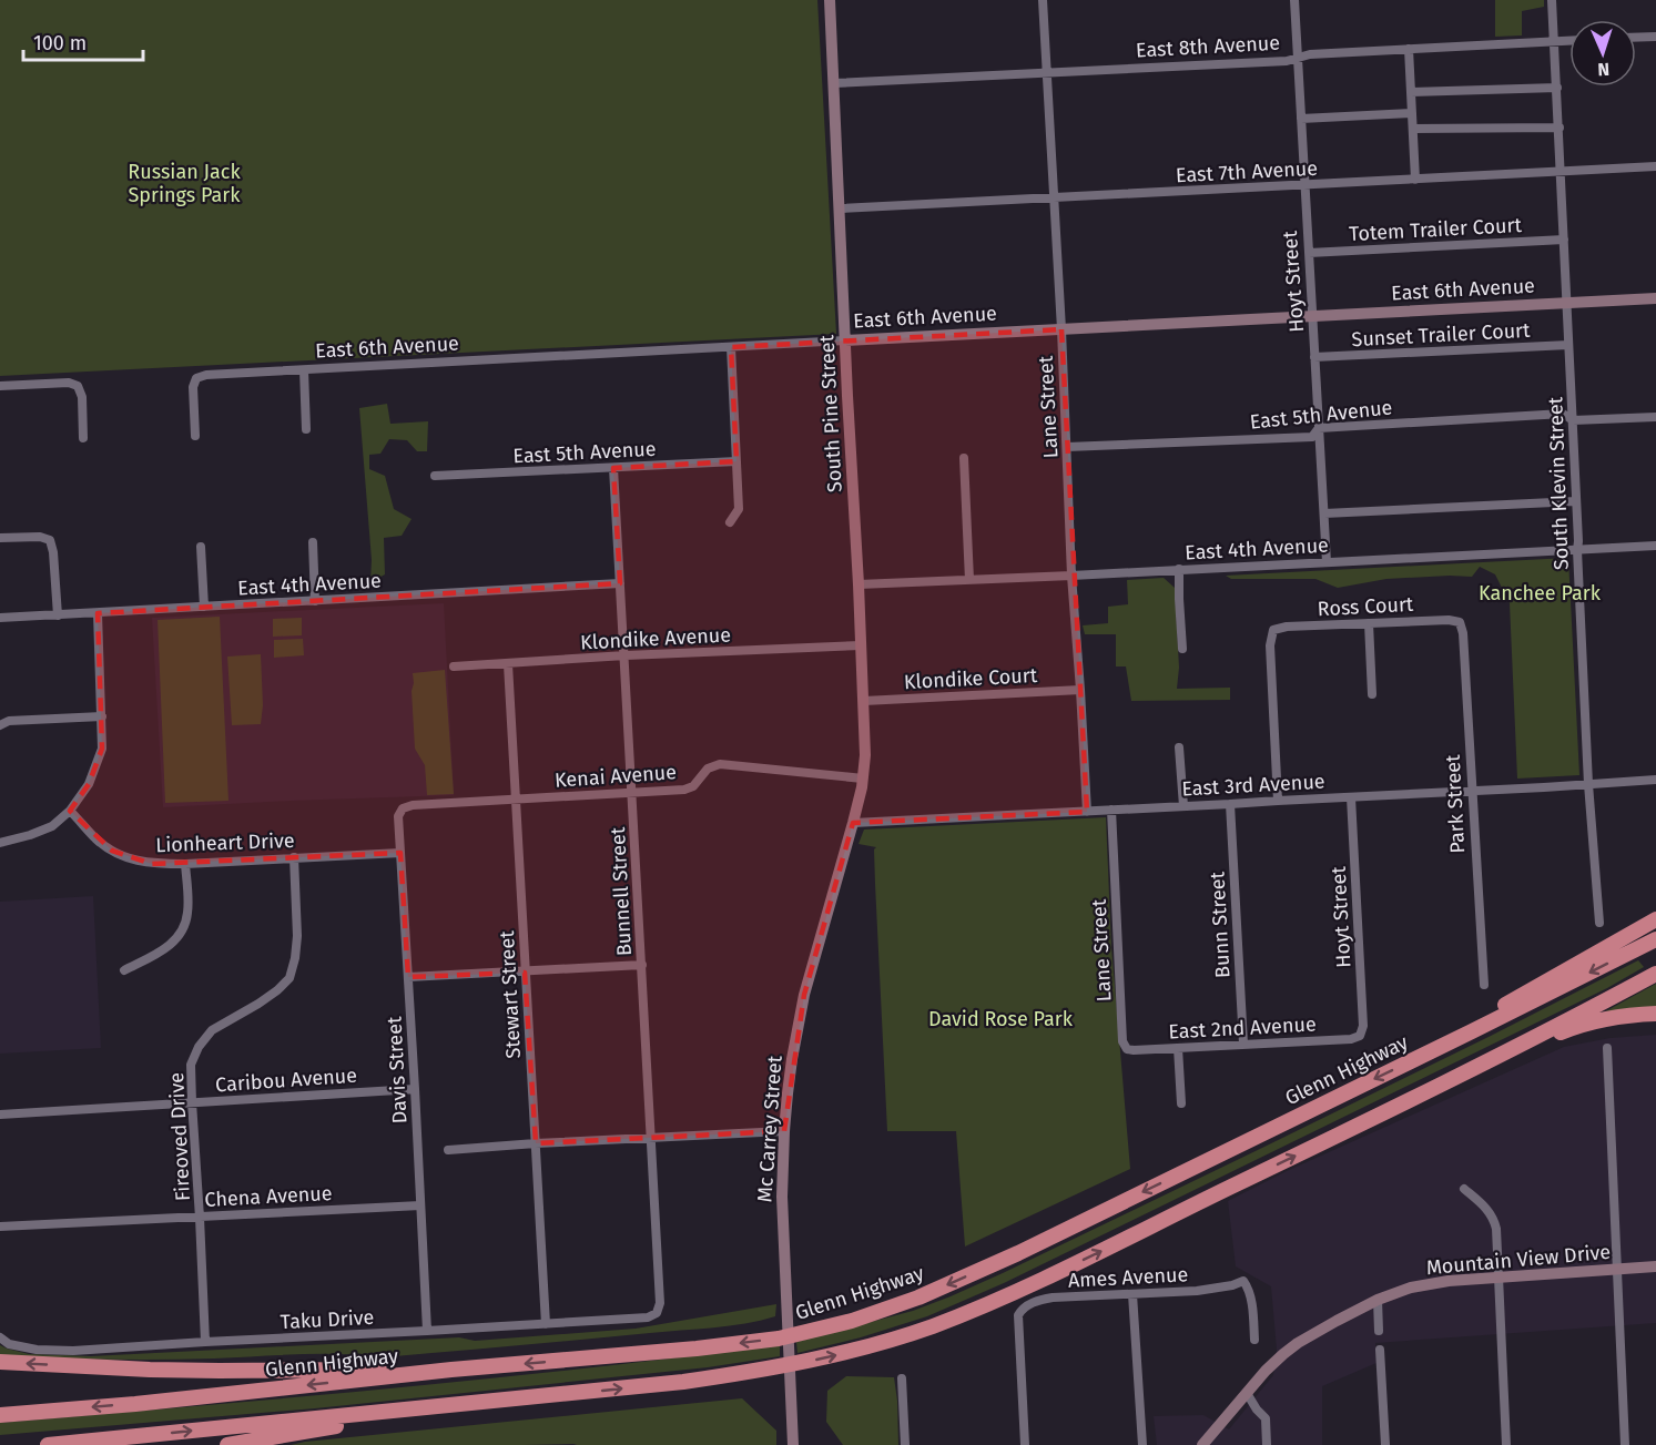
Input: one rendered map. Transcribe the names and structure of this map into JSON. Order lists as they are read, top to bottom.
{
  "streets": {
    "highway": ["Glenn Highway"],
    "street": [
      "East 8th Avenue",
      "East 7th Avenue",
      "Totem Trailer Court",
      "Hoyt Street",
      "East 6th Avenue",
      "Sunset Trailer Court",
      "Lane Street",
      "South Pine Street",
      "East 5th Avenue",
      "South Klevin Street",
      "East 4th Avenue",
      "Ross Court",
      "Klondike Avenue",
      "Klondike Court",
      "Kenai Avenue",
      "East 3rd Avenue",
      "Park Street",
      "Lionheart Drive",
      "Bunnell Street",
      "Bunn Street",
      "Stewart Street",
      "East 2nd Avenue",
      "Davis Street",
      "Caribou Avenue",
      "Mc Carrey Street",
      "Fireoved Drive",
      "Chena Avenue",
      "Mountain View Drive",
      "Ames Avenue",
      "Taku Drive"
    ]
  },
  "crossings": [
    ["East 8th Avenue", "Hoyt Street"],
    ["East 8th Avenue", "Lane Street"],
    ["East 8th Avenue", "South Pine Street"],
    ["East 8th Avenue", "South Klevin Street"],
    ["East 7th Avenue", "Hoyt Street"],
    ["East 7th Avenue", "Lane Street"],
    ["East 7th Avenue", "South Pine Street"],
    ["East 7th Avenue", "South Klevin Street"],
    ["Totem Trailer Court", "Hoyt Street"],
    ["Totem Trailer Court", "South Klevin Street"],
    ["Hoyt Street", "East 6th Avenue"],
    ["Hoyt Street", "Sunset Trailer Court"],
    ["Hoyt Street", "East 5th Avenue"],
    ["Hoyt Street", "East 4th Avenue"],
    ["Hoyt Street", "East 3rd Avenue"],
    ["Hoyt Street", "East 2nd Avenue"],
    ["East 6th Avenue", "Lane Street"],
    ["East 6th Avenue", "South Pine Street"],
    ["East 6th Avenue", "South Klevin Street"],
    ["Sunset Trailer Court", "South Klevin Street"],
    ["Lane Street", "East 5th Avenue"],
    ["Lane Street", "East 4th Avenue"],
    ["Lane Street", "Klondike Court"],
    ["Lane Street", "East 3rd Avenue"],
    ["Lane Street", "East 2nd Avenue"],
    ["South Pine Street", "East 4th Avenue"],
    ["South Pine Street", "Klondike Avenue"],
    ["South Pine Street", "Klondike Court"],
    ["South Pine Street", "Kenai Avenue"],
    ["South Pine Street", "East 3rd Avenue"],
    ["South Pine Street", "Mc Carrey Street"],
    ["East 5th Avenue", "South Klevin Street"],
    ["East 5th Avenue", "Bunnell Street"],
    ["South Klevin Street", "East 4th Avenue"],
    ["South Klevin Street", "East 3rd Avenue"],
    ["East 4th Avenue", "Bunnell Street"],
    ["Ross Court", "East 3rd Avenue"],
    ["Ross Court", "Park Street"],
    ["Klondike Avenue", "Bunnell Street"],
    ["Klondike Avenue", "Stewart Street"],
    ["Kenai Avenue", "Bunnell Street"],
    ["Kenai Avenue", "Stewart Street"],
    ["Kenai Avenue", "Davis Street"],
    ["East 3rd Avenue", "Park Street"],
    ["East 3rd Avenue", "Bunn Street"],
    ["East 3rd Avenue", "Mc Carrey Street"],
    ["Lionheart Drive", "Davis Street"],
    ["Lionheart Drive", "Fireoved Drive"],
    ["Bunnell Street", "Taku Drive"],
    ["Bunn Street", "East 2nd Avenue"],
    ["Stewart Street", "Taku Drive"],
    ["Davis Street", "Caribou Avenue"],
    ["Davis Street", "Chena Avenue"],
    ["Davis Street", "Taku Drive"],
    ["Caribou Avenue", "Fireoved Drive"],
    ["Fireoved Drive", "Chena Avenue"],
    ["Fireoved Drive", "Taku Drive"]
  ],
  "parks": ["Russian Jack Springs Park", "Kanchee Park", "David Rose Park"],
  "scale_bar": "100 m",
  "north": "bottom"
}
